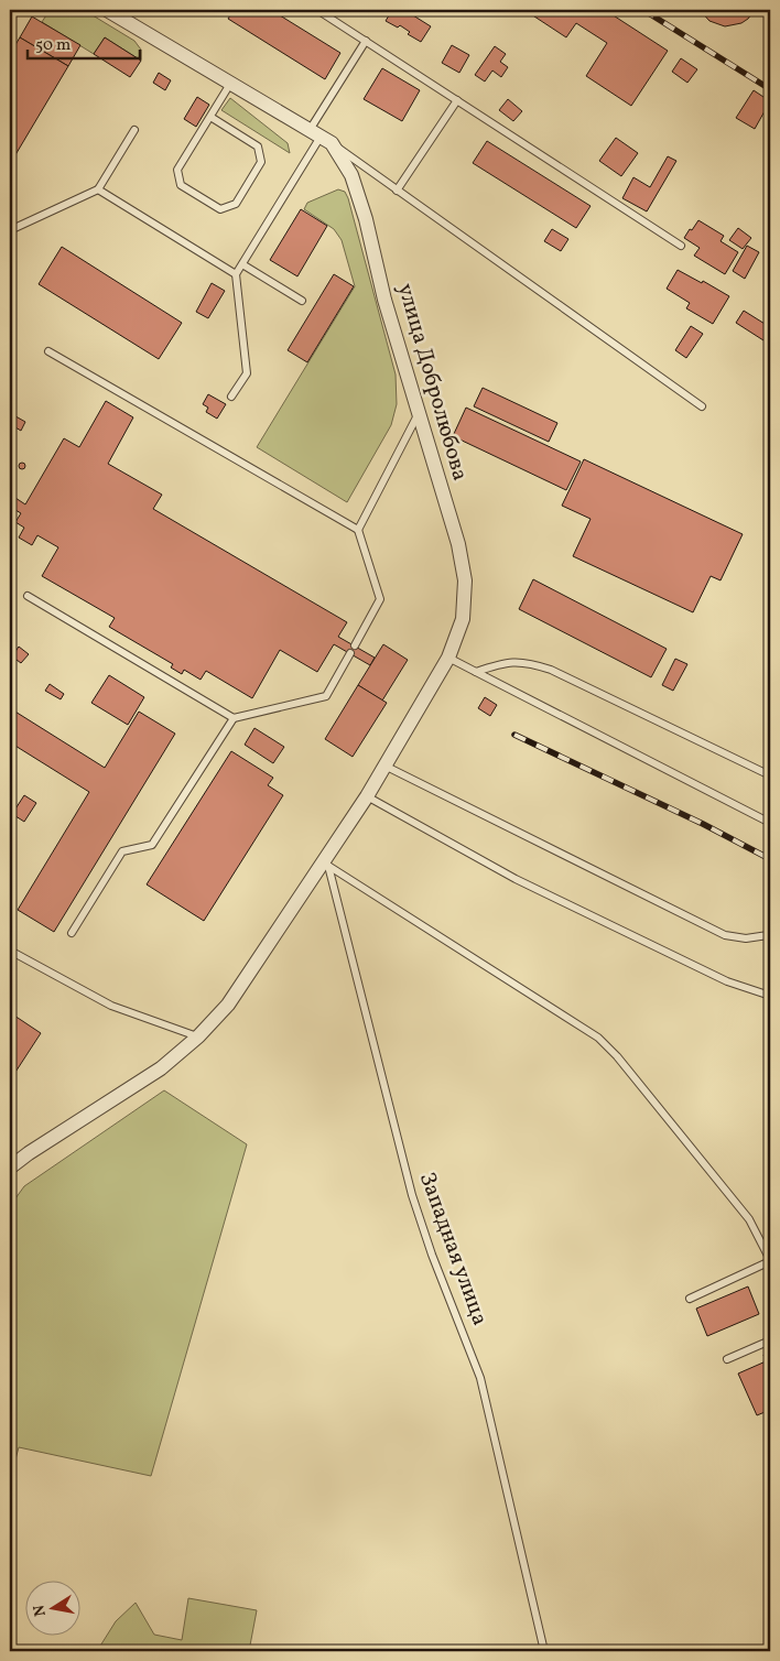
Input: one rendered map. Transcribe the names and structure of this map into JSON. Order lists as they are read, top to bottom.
{
  "streets": {
    "street": ["улица Добролюбова"],
    "lane": ["Западная улица"]
  },
  "crossings": [
    ["улица Добролюбова", "Западная улица"]
  ],
  "scale_bar": "50 m",
  "north": "left"
}
